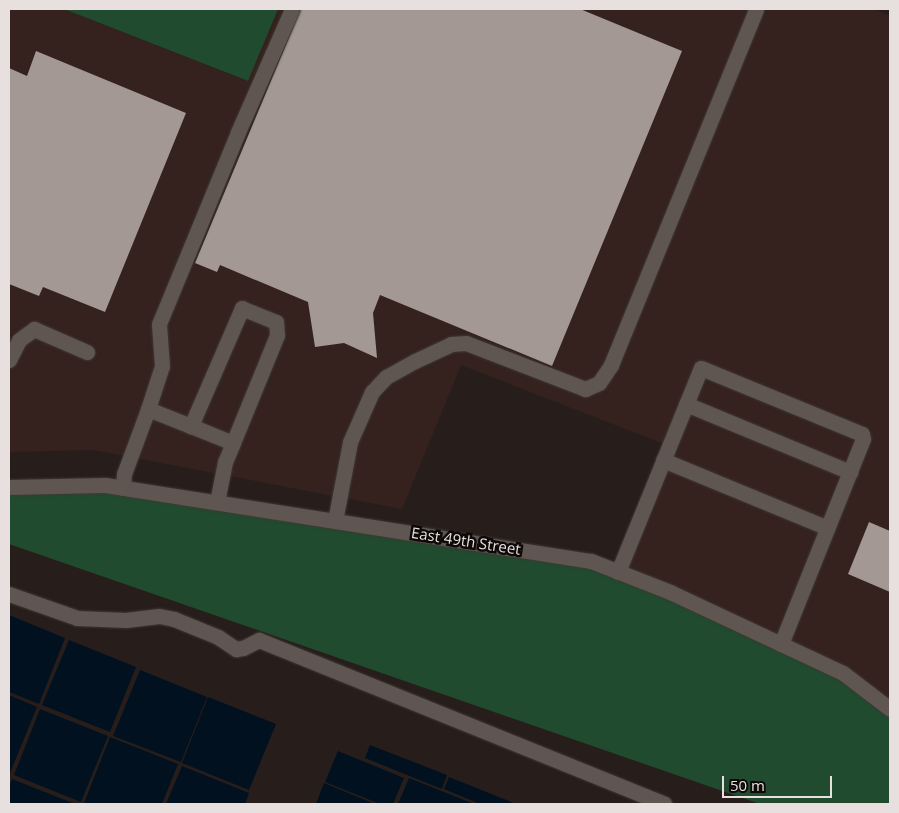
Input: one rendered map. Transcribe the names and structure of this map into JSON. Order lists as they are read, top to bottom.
{
  "streets": {
    "street": ["East 49th Street"]
  },
  "scale_bar": "50 m"
}
